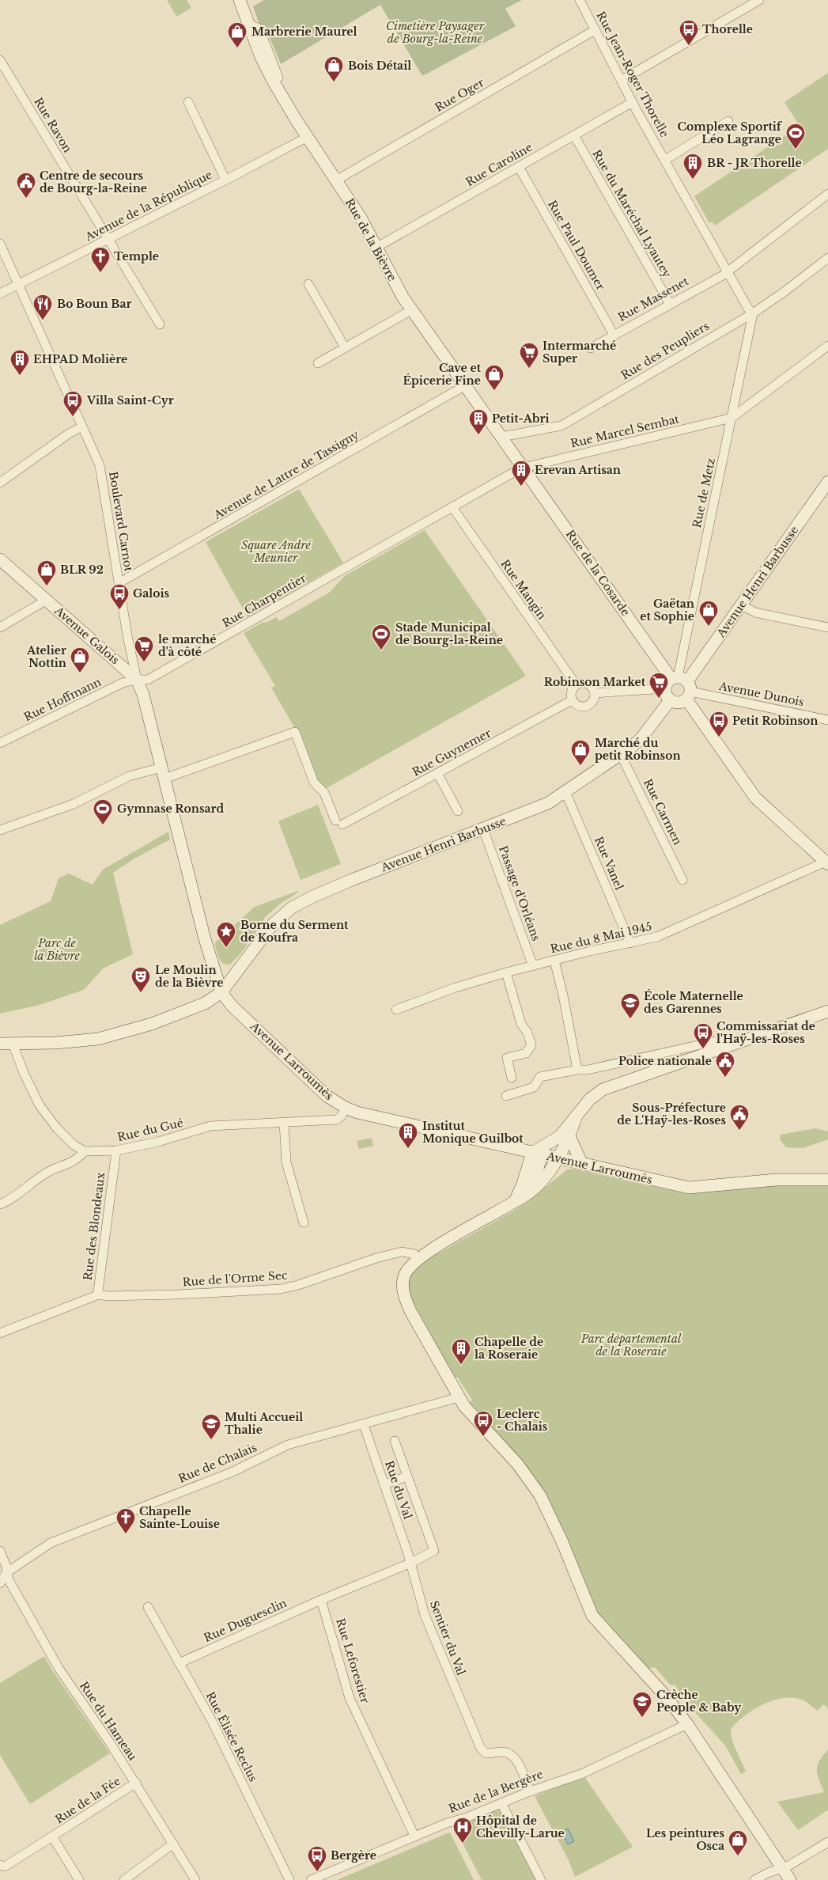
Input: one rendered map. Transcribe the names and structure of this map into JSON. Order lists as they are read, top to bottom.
{
  "streets": {
    "main road": [
      "Rue de la Bièvre",
      "Rue de la Cosarde",
      "Avenue Henri Barbusse",
      "Avenue Galois",
      "Avenue Larroumès"
    ],
    "street": [
      "Rue Jean-Roger Thorelle",
      "Rue Oger",
      "Rue Ravon",
      "Rue Caroline",
      "Avenue de la République",
      "Rue du Maréchal Lyautey",
      "Rue Paul Doumer",
      "Rue Massenet",
      "Rue des Peupliers",
      "Rue Marcel Sembat",
      "Avenue de Lattre de Tassigny",
      "Rue de Metz",
      "Boulevard Carnot",
      "Rue Mangin",
      "Rue Charpentier",
      "Avenue Dunois",
      "Rue Hoffmann",
      "Rue Guynemer",
      "Rue Carmen",
      "Rue Vanel",
      "Passage d'Orléans",
      "Rue du 8 Mai 1945",
      "Rue du Gué",
      "Rue des Blondeaux",
      "Rue de l'Orme Sec",
      "Rue de Chalais",
      "Rue du Val",
      "Rue Duguesclin",
      "Sentier du Val",
      "Rue Leforestier",
      "Rue du Hameau",
      "Rue Élisée Reclus",
      "Rue de la Bergère",
      "Rue de la Fée"
    ]
  },
  "crossings": [
    ["Rue Jean-Roger Thorelle", "Rue Oger"],
    ["Rue Jean-Roger Thorelle", "Rue Caroline"],
    ["Rue Jean-Roger Thorelle", "Rue Massenet"],
    ["Rue Jean-Roger Thorelle", "Rue des Peupliers"],
    ["Rue Jean-Roger Thorelle", "Rue de Metz"],
    ["Rue Oger", "Rue de la Bièvre"],
    ["Rue Ravon", "Avenue de la République"],
    ["Rue Caroline", "Rue du Maréchal Lyautey"],
    ["Rue Caroline", "Rue de la Bièvre"],
    ["Rue Caroline", "Rue Paul Doumer"],
    ["Avenue de la République", "Rue de la Bièvre"],
    ["Avenue de la République", "Boulevard Carnot"],
    ["Rue du Maréchal Lyautey", "Rue Massenet"],
    ["Rue de la Bièvre", "Rue des Peupliers"],
    ["Rue de la Bièvre", "Rue Marcel Sembat"],
    ["Rue de la Bièvre", "Avenue de Lattre de Tassigny"],
    ["Rue de la Bièvre", "Rue de la Cosarde"],
    ["Rue Paul Doumer", "Rue Massenet"],
    ["Rue des Peupliers", "Rue de Metz"],
    ["Rue Marcel Sembat", "Rue de Metz"],
    ["Rue Marcel Sembat", "Rue de la Cosarde"],
    ["Rue Marcel Sembat", "Rue Mangin"],
    ["Rue Marcel Sembat", "Rue Charpentier"],
    ["Avenue de Lattre de Tassigny", "Boulevard Carnot"],
    ["Rue de Metz", "Rue de la Cosarde"],
    ["Rue de Metz", "Avenue Henri Barbusse"],
    ["Rue de Metz", "Avenue Dunois"],
    ["Boulevard Carnot", "Rue Charpentier"],
    ["Boulevard Carnot", "Avenue Galois"],
    ["Boulevard Carnot", "Rue Hoffmann"],
    ["Rue de la Cosarde", "Avenue Henri Barbusse"],
    ["Rue de la Cosarde", "Avenue Dunois"],
    ["Rue de la Cosarde", "Rue du 8 Mai 1945"],
    ["Avenue Henri Barbusse", "Avenue Dunois"],
    ["Avenue Henri Barbusse", "Rue Carmen"],
    ["Avenue Henri Barbusse", "Rue Vanel"],
    ["Avenue Henri Barbusse", "Passage d'Orléans"],
    ["Avenue Henri Barbusse", "Avenue Larroumès"],
    ["Rue Mangin", "Rue Charpentier"],
    ["Rue Mangin", "Avenue Dunois"],
    ["Rue Mangin", "Rue Guynemer"],
    ["Rue Charpentier", "Avenue Galois"],
    ["Rue Charpentier", "Rue Hoffmann"],
    ["Avenue Galois", "Rue Hoffmann"],
    ["Avenue Galois", "Avenue Larroumès"],
    ["Avenue Dunois", "Rue Guynemer"],
    ["Rue Guynemer", "Avenue Larroumès"],
    ["Rue Vanel", "Rue du 8 Mai 1945"],
    ["Passage d'Orléans", "Rue du 8 Mai 1945"],
    ["Avenue Larroumès", "Rue du Gué"],
    ["Rue du Gué", "Rue des Blondeaux"],
    ["Rue des Blondeaux", "Rue de l'Orme Sec"],
    ["Rue de Chalais", "Rue du Val"],
    ["Rue de Chalais", "Rue du Hameau"],
    ["Rue du Val", "Sentier du Val"],
    ["Rue Duguesclin", "Rue Leforestier"],
    ["Rue Duguesclin", "Rue Élisée Reclus"],
    ["Sentier du Val", "Rue de la Bergère"],
    ["Rue Leforestier", "Rue de la Bergère"],
    ["Rue du Hameau", "Rue de la Fée"]
  ],
  "parks": [
    "Cimetière Paysager de Bourg-la-Reine",
    "Square André Meunier",
    "Parc de la Bièvre",
    "Parc départemental de la Roseraie"
  ],
  "places": {
    "bus stop": [
      "Thorelle",
      "Villa Saint-Cyr",
      "Galois",
      "Petit Robinson",
      "Commissariat de l'Haÿ-les-Roses",
      "Leclerc - Chalais",
      "Bergère"
    ],
    "shop": [
      "Marbrerie Maurel",
      "Bois Détail",
      "Cave et Épicerie Fine",
      "BLR 92",
      "Gaëtan et Sophie",
      "Atelier Nottin",
      "Marché du petit Robinson",
      "Les peintures Osca"
    ],
    "sports": ["Complexe Sportif Léo Lagrange", "Stade Municipal de Bourg-la-Reine", "Gymnase Ronsard"],
    "building": [
      "BR - JR Thorelle",
      "EHPAD Molière",
      "Petit-Abri",
      "Erevan Artisan",
      "Institut Monique Guilbot",
      "Chapelle de la Roseraie"
    ],
    "public building": ["Centre de secours de Bourg-la-Reine", "Police nationale", "Sous-Préfecture de L'Haÿ-les-Roses"],
    "church": ["Temple", "Chapelle Sainte-Louise"],
    "restaurant": ["Bo Boun Bar"],
    "supermarket": ["Intermarché Super", "le marché d'à côté", "Robinson Market"],
    "place": ["Borne du Serment de Koufra"],
    "theatre": ["Le Moulin de la Bièvre"],
    "school or university": ["École Maternelle des Garennes", "Multi Accueil Thalie", "Crèche People & Baby"],
    "hospital": ["Hôpital de Chevilly-Larue"]
  }
}
